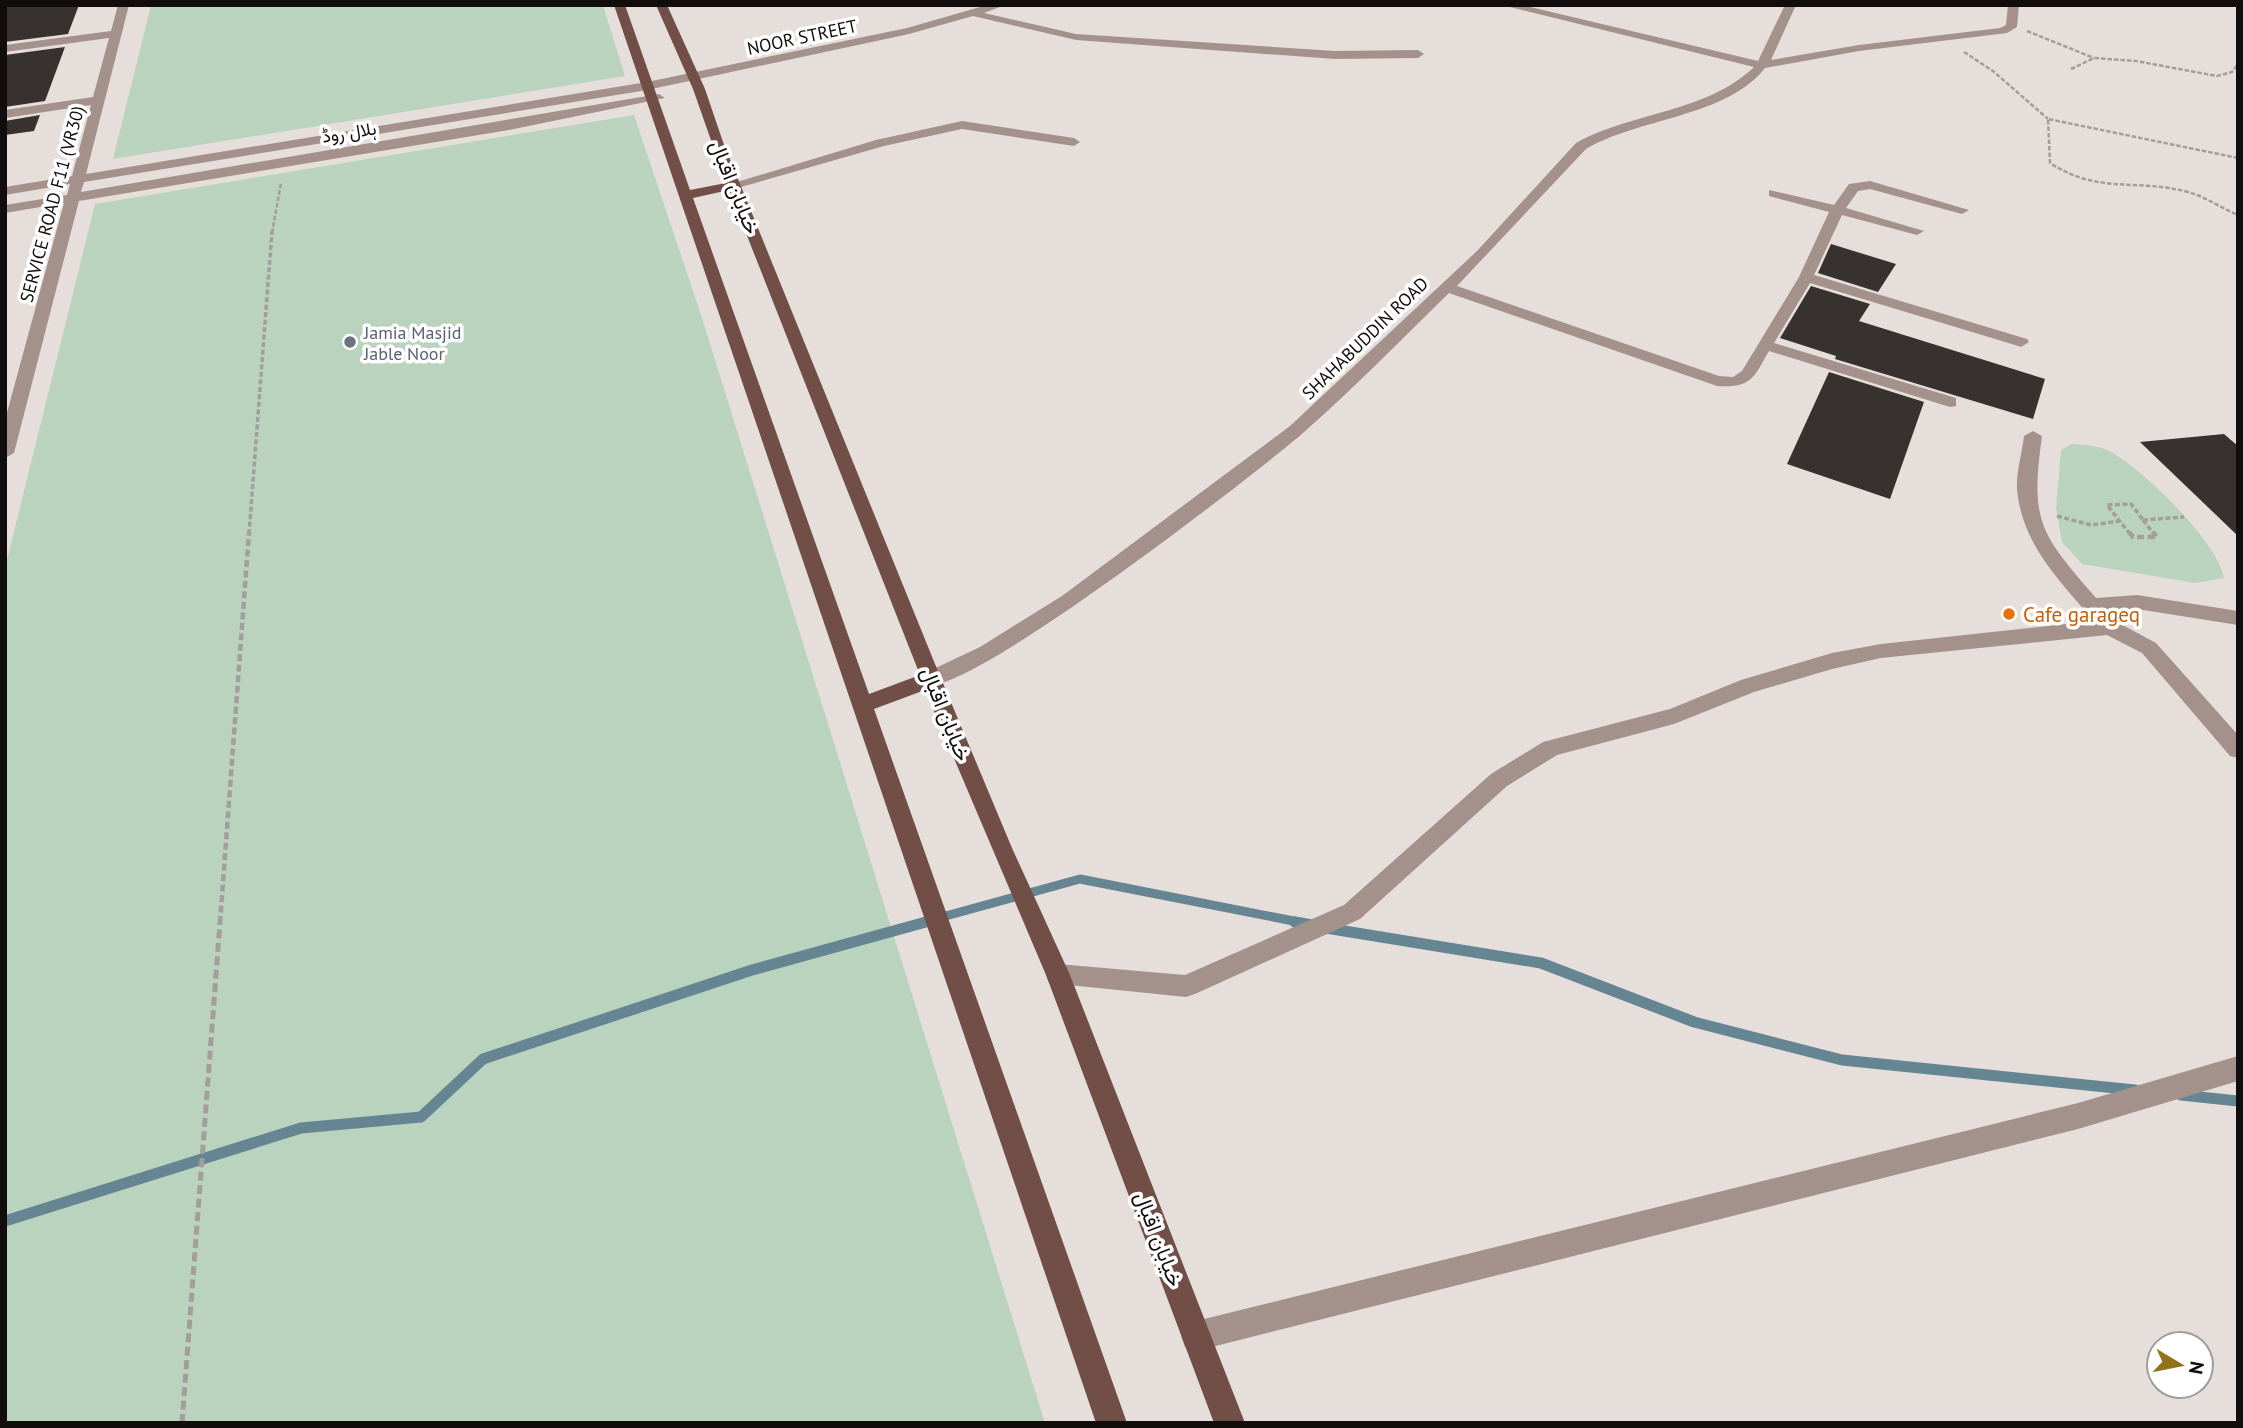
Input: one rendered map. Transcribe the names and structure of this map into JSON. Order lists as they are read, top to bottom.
{
  "streets": {
    "main road": ["خیابان اقبال"],
    "street": [
      "NOOR STREET",
      "ہلال روڈ",
      "SERVICE ROAD F11 (VR30)",
      "SHAHABUDDIN ROAD"
    ]
  },
  "crossings": [
    ["NOOR STREET", "ہلال روڈ"],
    ["NOOR STREET", "خیابان اقبال"],
    ["ہلال روڈ", "خیابان اقبال"],
    ["ہلال روڈ", "SERVICE ROAD F11 (VR30)"],
    ["خیابان اقبال", "SHAHABUDDIN ROAD"]
  ],
  "places": ["Jamia Masjid Jable Noor", "Cafe garageq"],
  "north": "right"
}
